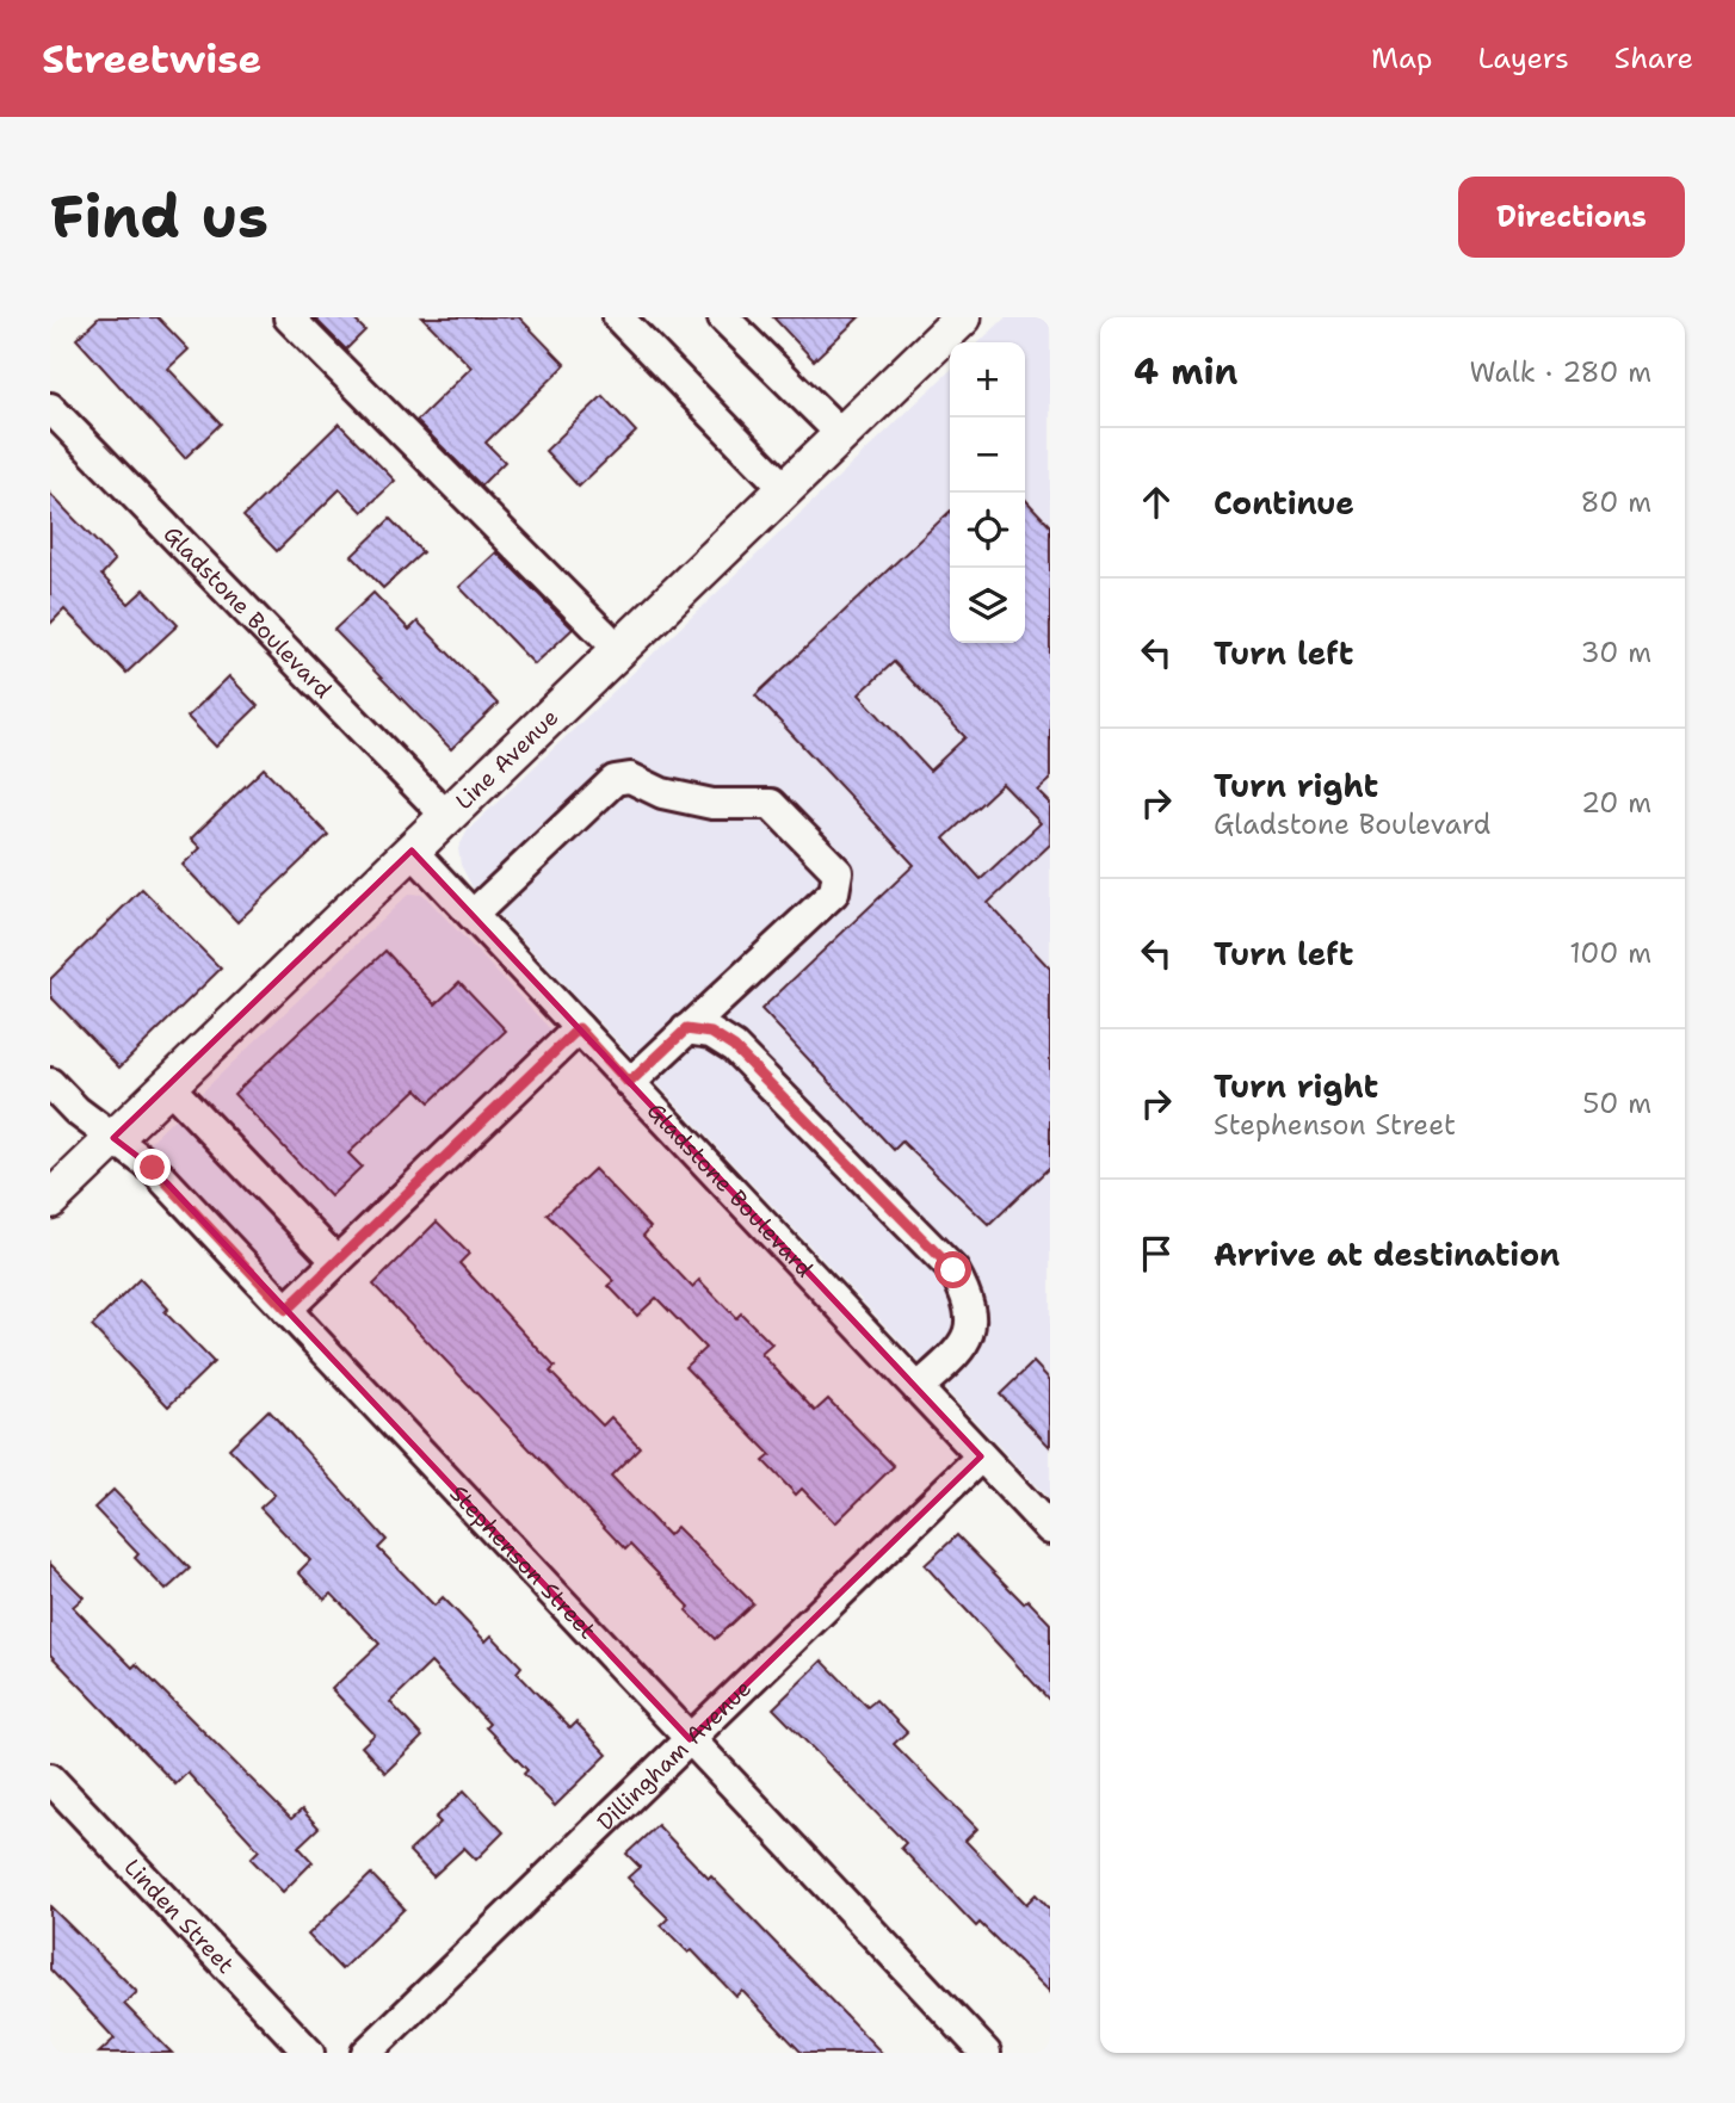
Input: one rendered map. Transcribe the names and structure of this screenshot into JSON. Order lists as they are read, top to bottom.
{
  "streets": {
    "main road": ["Line Avenue"],
    "street": [
      "Gladstone Boulevard",
      "Stephenson Street",
      "Dillingham Avenue",
      "Linden Street"
    ]
  },
  "crossings": [
    ["Gladstone Boulevard", "Line Avenue"],
    ["Gladstone Boulevard", "Dillingham Avenue"],
    ["Line Avenue", "Stephenson Street"],
    ["Stephenson Street", "Dillingham Avenue"]
  ],
  "page": {
    "header": "Streetwise",
    "nav": ["Map", "Layers", "Share"],
    "buttons": "Directions",
    "title": "Find us",
    "heading": ["4 min", "Walk · 280 m"],
    "map_buttons": ["+", "−"],
    "list": [
      ["Continue", "80 m"],
      ["Turn left", "30 m"],
      ["Turn right", "Gladstone Boulevard", "20 m"],
      ["Turn left", "100 m"],
      ["Turn right", "Stephenson Street", "50 m"],
      "Arrive at destination"
    ]
  }
}
